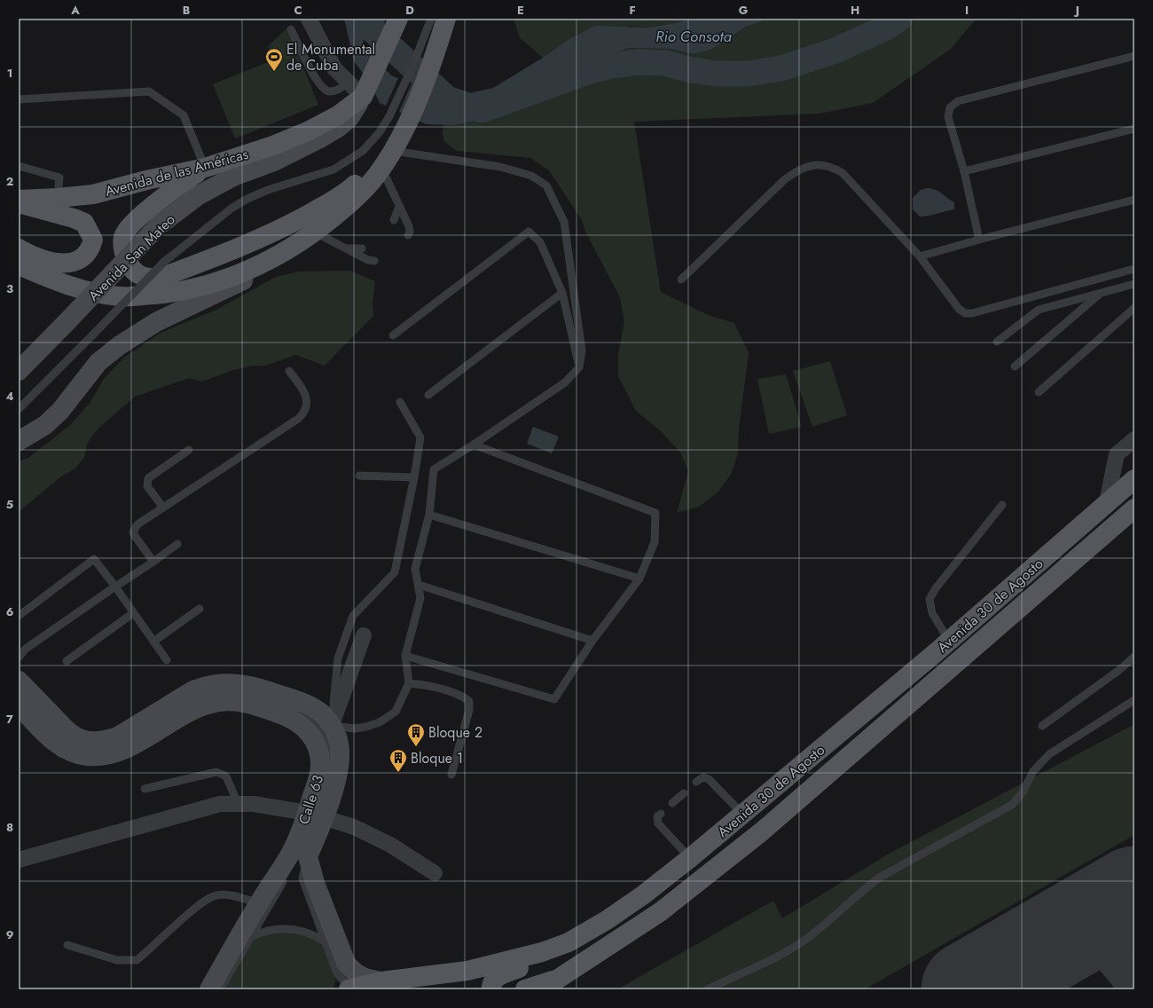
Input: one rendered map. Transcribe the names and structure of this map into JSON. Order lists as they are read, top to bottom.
{
  "streets": {
    "main road": ["Avenida de las Américas", "Avenida 30 de Agosto"],
    "street": ["Avenida San Mateo", "Calle 63"]
  },
  "crossings": [
    ["Avenida de las Américas", "Avenida San Mateo"]
  ],
  "water": ["Rio Consota"],
  "places": {
    "sports": ["El Monumental de Cuba"],
    "building": ["Bloque 2", "Bloque 1"]
  },
  "grid": {
    "columns": [
      "A",
      "B",
      "C",
      "D",
      "E",
      "F",
      "G",
      "H",
      "I",
      "J"
    ],
    "rows": [
      "1",
      "2",
      "3",
      "4",
      "5",
      "6",
      "7",
      "8",
      "9"
    ]
  }
}
